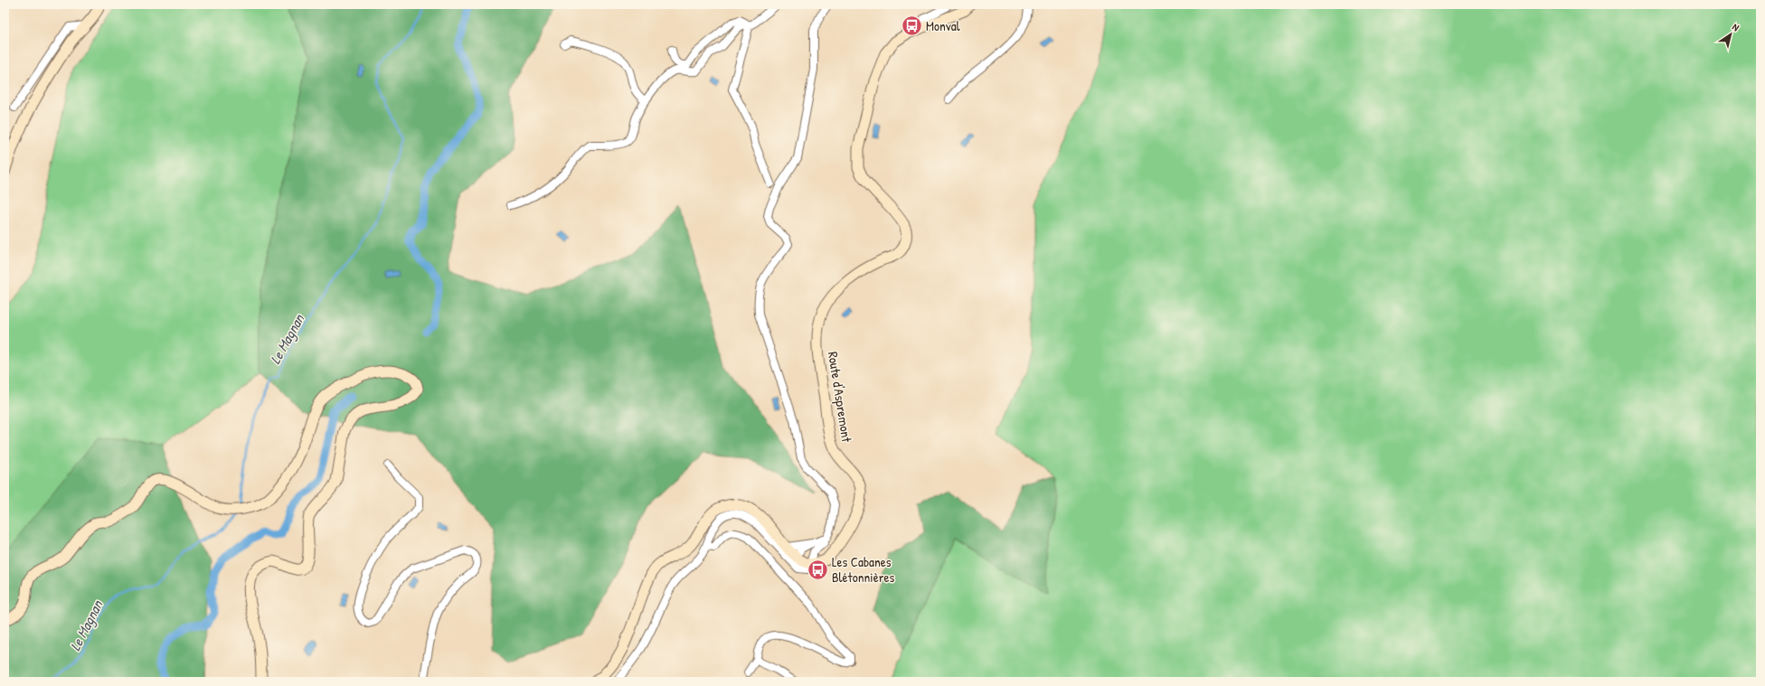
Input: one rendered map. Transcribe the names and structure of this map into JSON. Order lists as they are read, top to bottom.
{
  "streets": {
    "street": ["Route d'Aspremont"]
  },
  "water": ["Le Magnan"],
  "places": {
    "bus stop": ["Monval", "Les Cabanes Blétonnières"]
  },
  "north": "top right"
}
